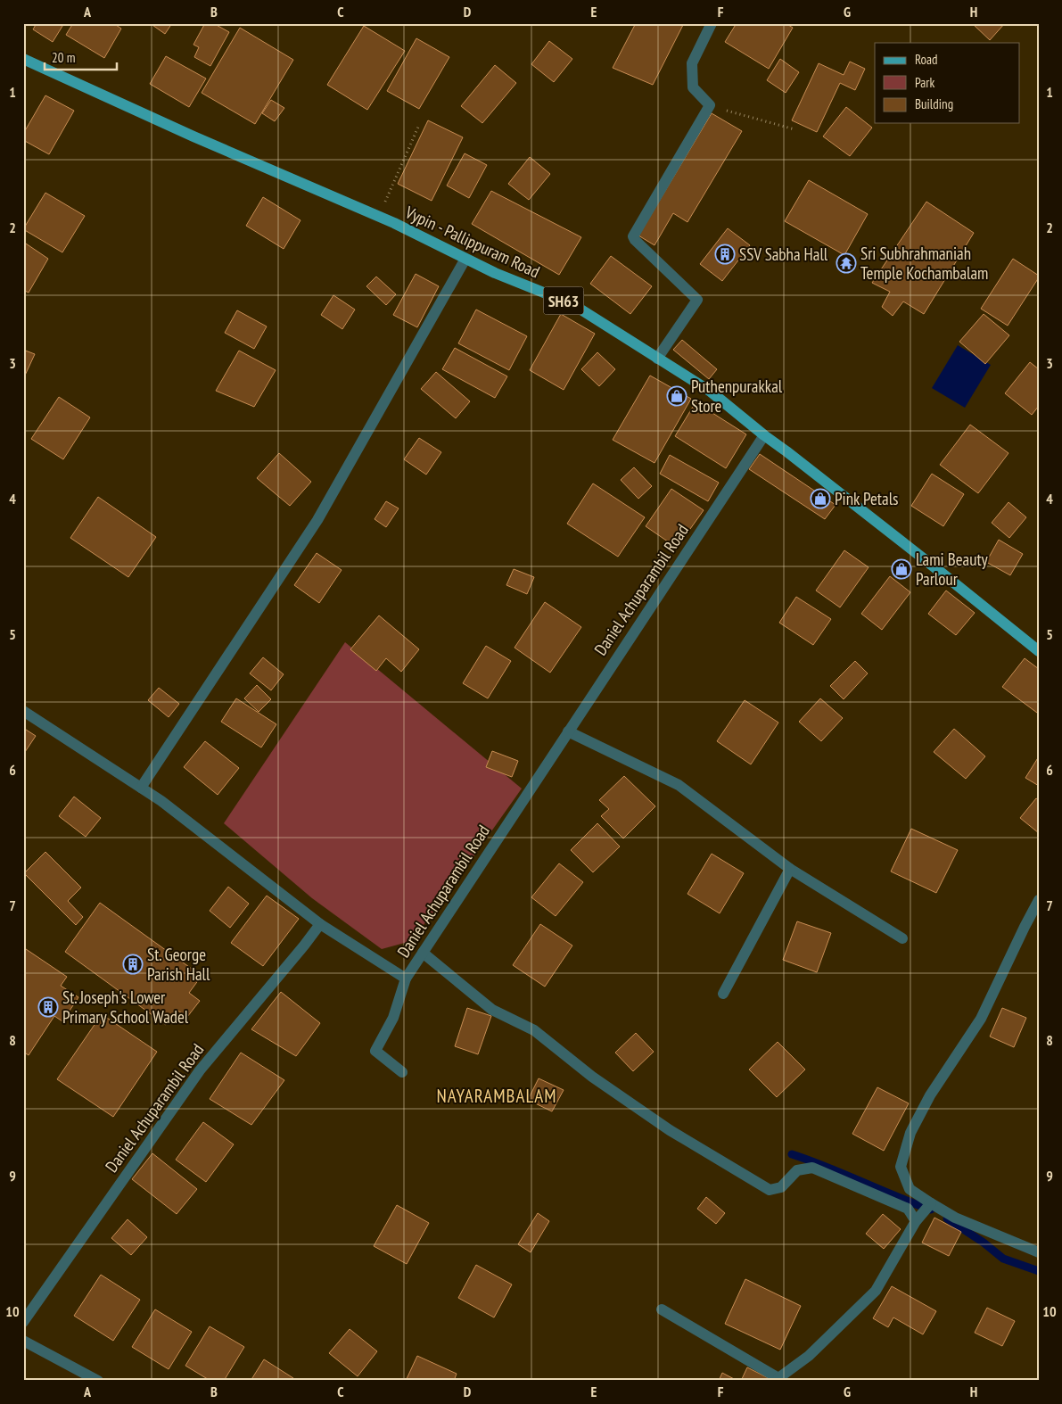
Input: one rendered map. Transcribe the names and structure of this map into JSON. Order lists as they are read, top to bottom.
{
  "streets": {
    "main road": ["Vypin - Pallippuram Road", "SH63"],
    "street": ["Daniel Achuparambil Road"]
  },
  "crossings": [
    ["Vypin - Pallippuram Road", "Daniel Achuparambil Road"]
  ],
  "districts": ["NAYARAMBALAM"],
  "places": {
    "building": ["SSV Sabha Hall", "St. George Parish Hall", "St. Joseph's Lower Primary School Wadel"],
    "temple": ["Sri Subhrahmaniah Temple Kochambalam"],
    "shop": ["Puthenpurakkal Store", "Pink Petals", "Lami Beauty Parlour"]
  },
  "legend": ["Road", "Park", "Building"],
  "scale_bar": "20 m",
  "grid": {
    "columns": [
      "A",
      "B",
      "C",
      "D",
      "E",
      "F",
      "G",
      "H"
    ],
    "rows": [
      "1",
      "2",
      "3",
      "4",
      "5",
      "6",
      "7",
      "8",
      "9",
      "10"
    ]
  }
}
